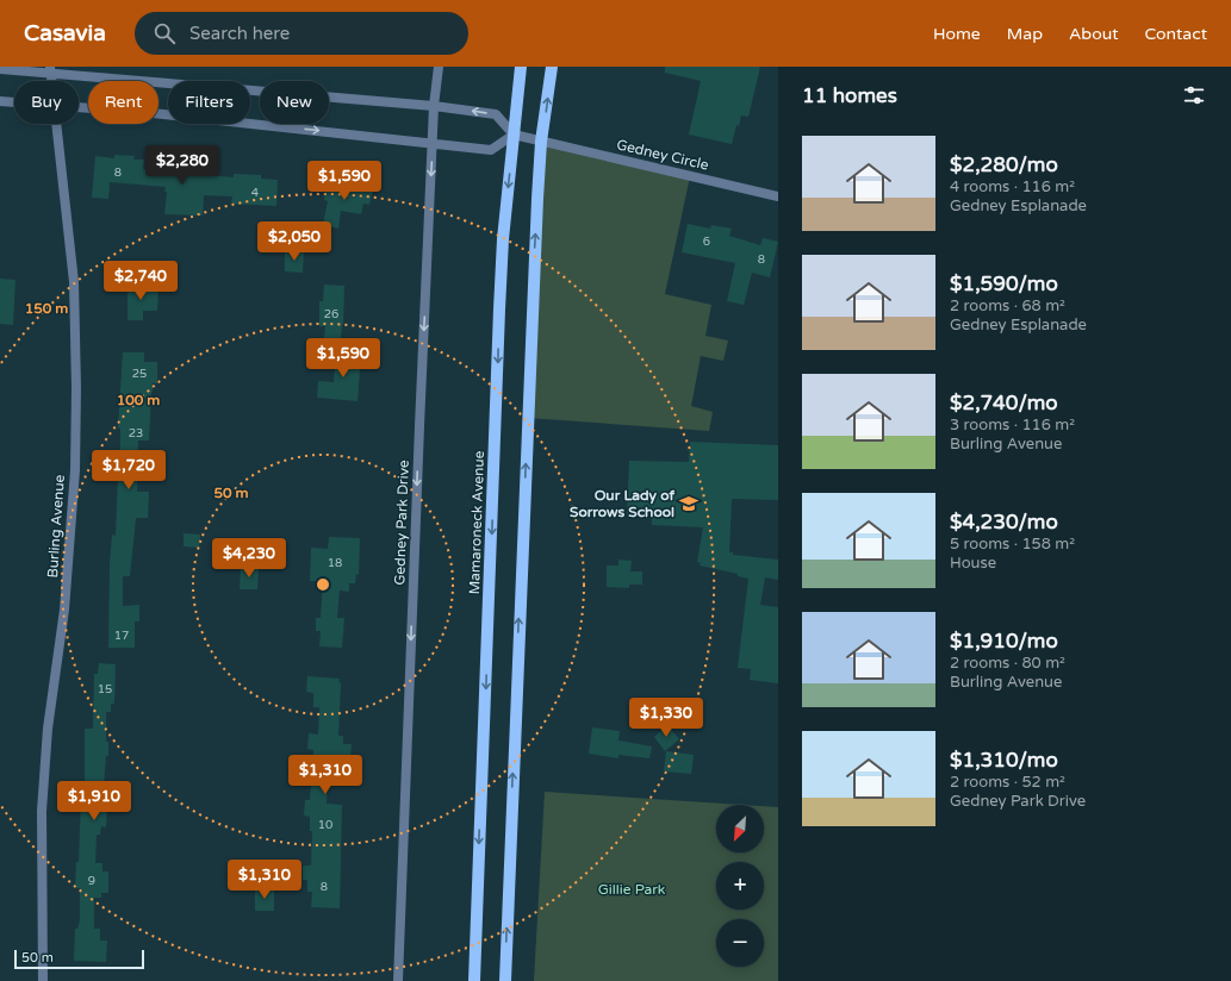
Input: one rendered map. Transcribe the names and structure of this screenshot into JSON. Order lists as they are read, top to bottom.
{
  "streets": {
    "main road": ["Mamaroneck Avenue"],
    "street": ["Gedney Circle", "Gedney Park Drive", "Burling Avenue"]
  },
  "crossings": [
    ["Gedney Circle", "Mamaroneck Avenue"]
  ],
  "one_way": ["Gedney Park Drive"],
  "parks": ["Gillie Park"],
  "places": {
    "school or university": ["Our Lady of Sorrows School"]
  },
  "house_numbers": [
    "8",
    "4",
    "6",
    "8",
    "26",
    "25",
    "23",
    "18",
    "17",
    "15",
    "10",
    "9",
    "8"
  ],
  "scale_bar": "50 m",
  "north": "bottom left",
  "page": {
    "header": "Casavia",
    "search": "Search here",
    "nav": [
      "Home",
      "Map",
      "About",
      "Contact"
    ],
    "heading": "11 homes",
    "chip": [
      "Buy",
      "Rent",
      "Filters",
      "New"
    ],
    "list": [
      {
        "name": "$2,280/mo",
        "note": "4 rooms · 116 m² · Gedney Esplanade"
      },
      {
        "name": "$1,590/mo",
        "note": "2 rooms · 68 m² · Gedney Esplanade"
      },
      {
        "name": "$2,740/mo",
        "note": "3 rooms · 116 m² · Burling Avenue"
      },
      {
        "name": "$4,230/mo",
        "note": "5 rooms · 158 m² · House"
      },
      {
        "name": "$1,910/mo",
        "note": "2 rooms · 80 m² · Burling Avenue"
      },
      {
        "name": "$1,310/mo",
        "note": "2 rooms · 52 m² · Gedney Park Drive"
      }
    ],
    "price": [
      "$2,280",
      "$1,590",
      "$2,050",
      "$2,740",
      "$1,590",
      "$1,720",
      "$4,230",
      "$1,330",
      "$1,310",
      "$1,910",
      "$1,310"
    ],
    "map_buttons": ["+", "−"],
    "scale": "50 m"
  },
  "rings": ["150 m", "100 m", "50 m"]
}
